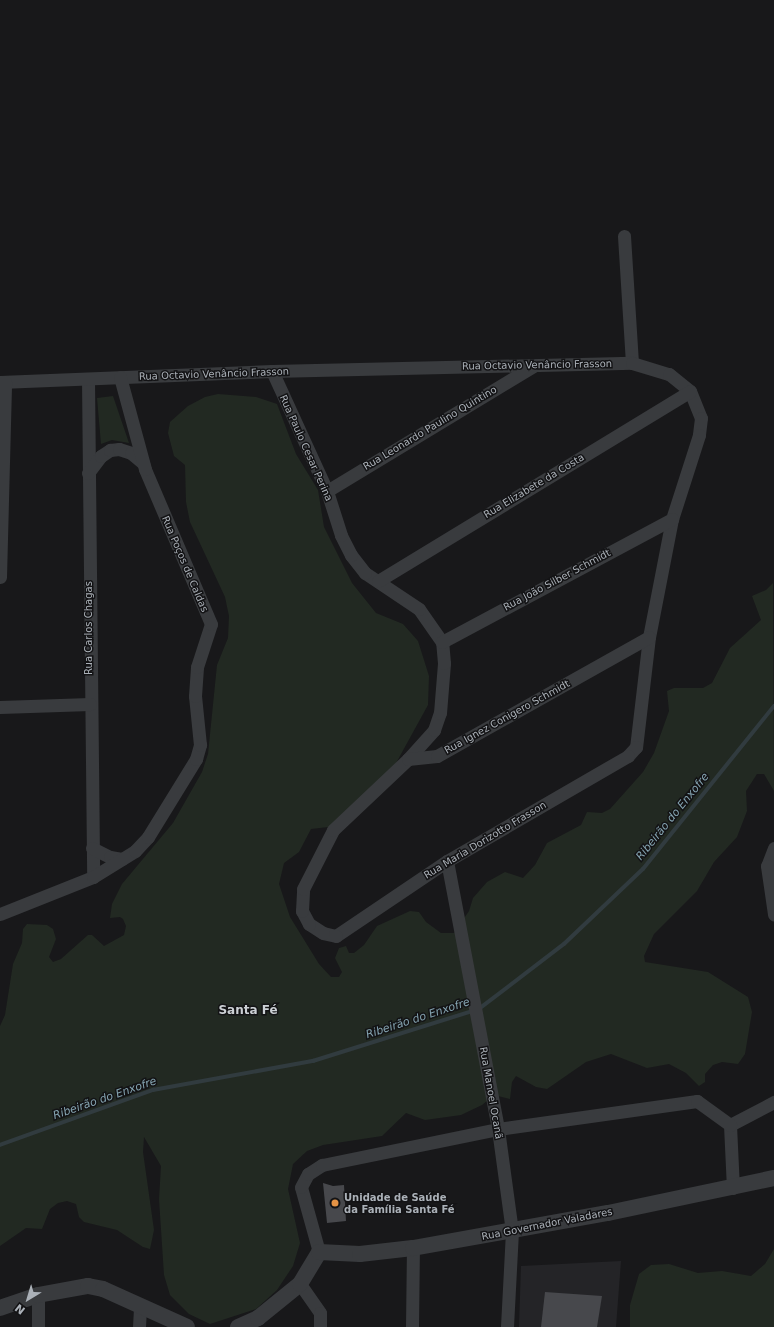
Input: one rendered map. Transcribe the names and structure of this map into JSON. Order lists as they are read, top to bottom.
{
  "streets": {
    "street": [
      "Rua Octavio Venâncio Frasson",
      "Rua Leonardo Paulino Quintino",
      "Rua Paulo Cesar Perina",
      "Rua Elizabete da Costa",
      "Rua Poços de Caldas",
      "Rua João Silber Schmidt",
      "Rua Carlos Chagas",
      "Rua Ignez Conigero Schmidt",
      "Rua Maria Dorizotto Frasson",
      "Rua Manoel Ocanã",
      "Rua Governador Valadares"
    ]
  },
  "crossings": [
    ["Rua Octavio Venâncio Frasson", "Rua Leonardo Paulino Quintino"],
    ["Rua Octavio Venâncio Frasson", "Rua Paulo Cesar Perina"],
    ["Rua Octavio Venâncio Frasson", "Rua Elizabete da Costa"],
    ["Rua Octavio Venâncio Frasson", "Rua Poços de Caldas"],
    ["Rua Octavio Venâncio Frasson", "Rua Carlos Chagas"],
    ["Rua Leonardo Paulino Quintino", "Rua Paulo Cesar Perina"],
    ["Rua Paulo Cesar Perina", "Rua Elizabete da Costa"],
    ["Rua Paulo Cesar Perina", "Rua João Silber Schmidt"],
    ["Rua Poços de Caldas", "Rua Carlos Chagas"],
    ["Rua Ignez Conigero Schmidt", "Rua Maria Dorizotto Frasson"],
    ["Rua Maria Dorizotto Frasson", "Rua Manoel Ocanã"],
    ["Rua Manoel Ocanã", "Rua Governador Valadares"]
  ],
  "districts": ["Santa Fé"],
  "water": ["Ribeirão do Enxofre"],
  "places": ["Unidade de Saúde da Família Santa Fé"],
  "north": "bottom left"
}
